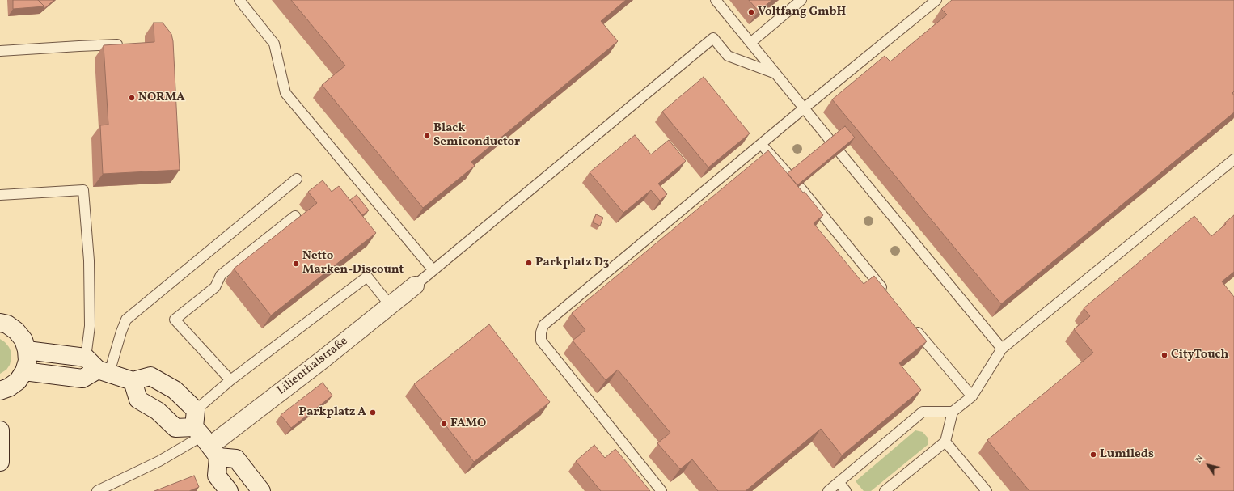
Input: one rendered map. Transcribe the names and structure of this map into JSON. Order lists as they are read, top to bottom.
{
  "streets": {
    "street": ["Lilienthalstraße"]
  },
  "places": [
    "Voltfang GmbH",
    "NORMA",
    "Black Semiconductor",
    "Parkplatz D3",
    "Netto Marken-Discount",
    "CityTouch",
    "Parkplatz A",
    "FAMO",
    "Lumileds"
  ],
  "north": "top left"
}
